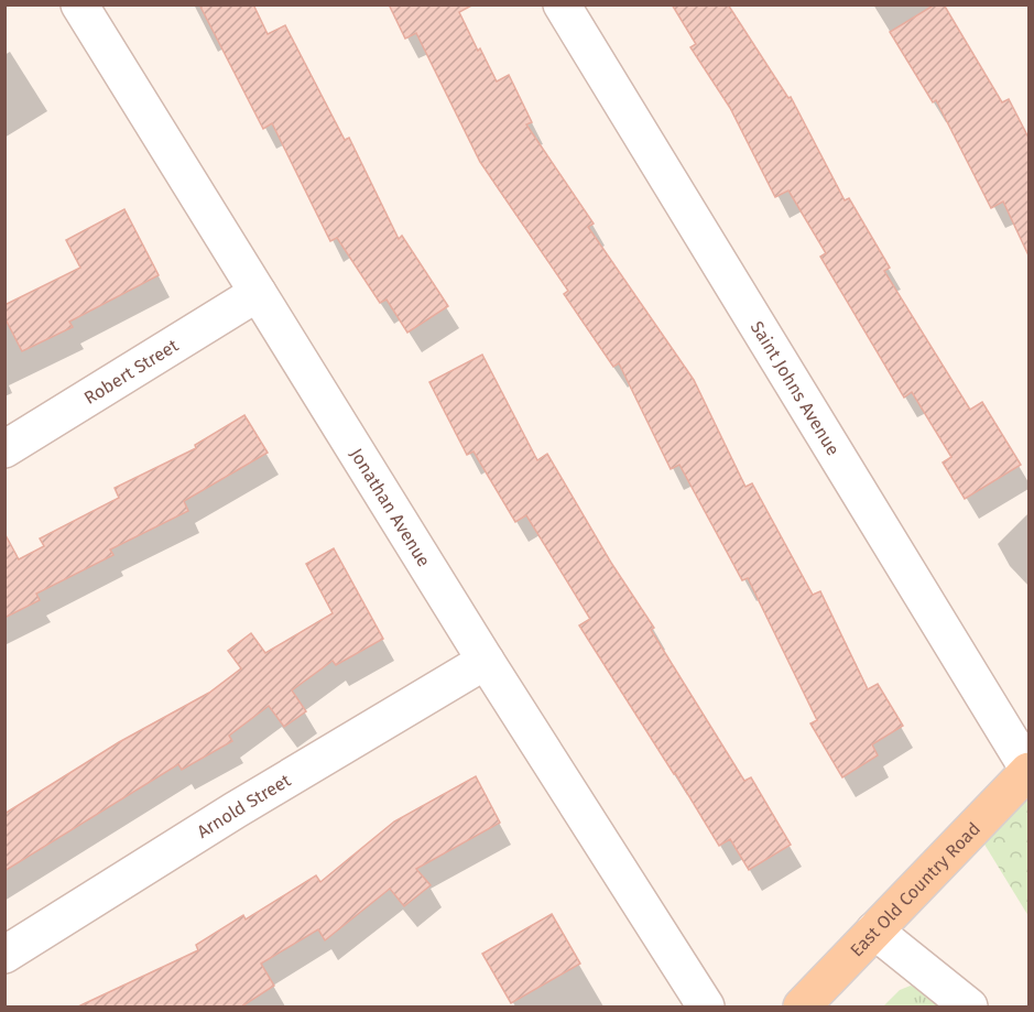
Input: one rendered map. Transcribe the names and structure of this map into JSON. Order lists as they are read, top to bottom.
{
  "streets": {
    "main road": ["East Old Country Road"],
    "street": [
      "Robert Street",
      "Saint Johns Avenue",
      "Jonathan Avenue",
      "Arnold Street"
    ]
  },
  "crossings": [
    ["Robert Street", "Jonathan Avenue"],
    ["Saint Johns Avenue", "East Old Country Road"],
    ["Jonathan Avenue", "Arnold Street"]
  ]
}
